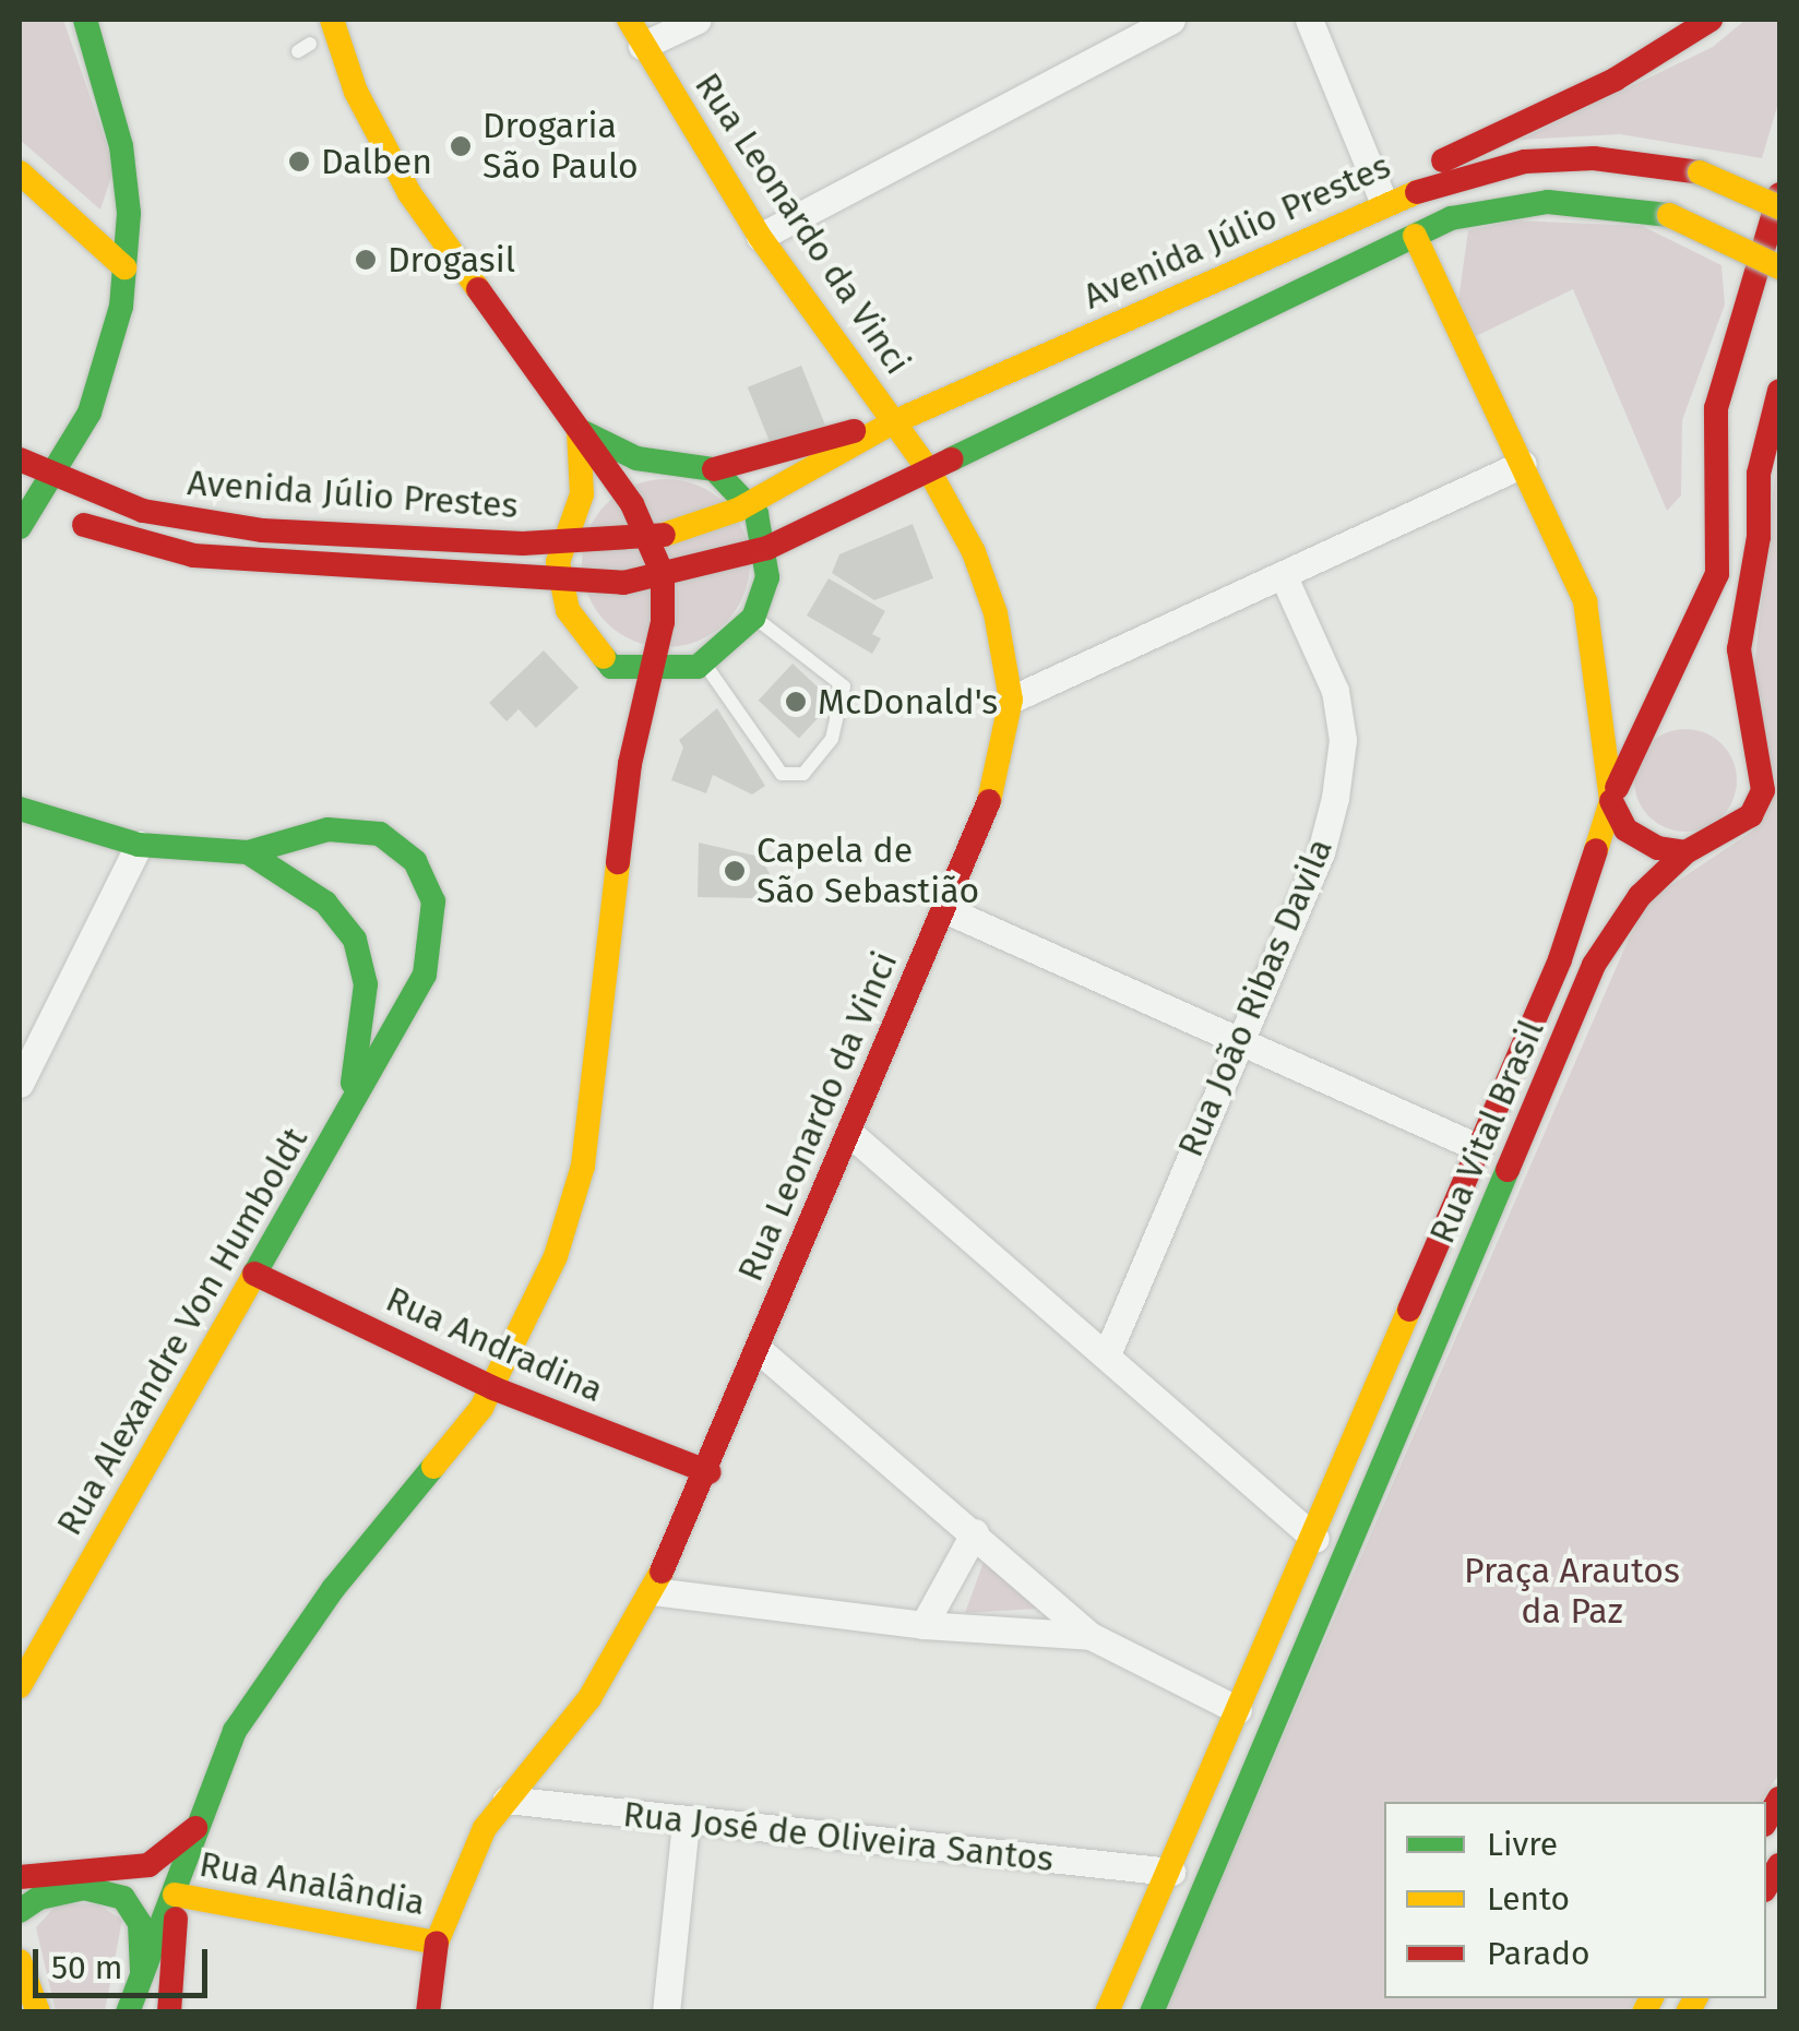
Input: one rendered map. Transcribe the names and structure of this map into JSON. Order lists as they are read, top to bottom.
{
  "streets": {
    "main road": [
      "Rua Leonardo da Vinci",
      "Avenida Júlio Prestes",
      "Rua Vital Brasil",
      "Rua Alexandre Von Humboldt",
      "Rua Andradina",
      "Rua Analândia"
    ],
    "street": ["Rua João Ribas Davila", "Rua José de Oliveira Santos"]
  },
  "crossings": [
    ["Rua Leonardo da Vinci", "Avenida Júlio Prestes"],
    ["Rua Leonardo da Vinci", "Rua Andradina"],
    ["Rua Leonardo da Vinci", "Rua José de Oliveira Santos"],
    ["Rua Leonardo da Vinci", "Rua Analândia"],
    ["Rua Vital Brasil", "Rua José de Oliveira Santos"],
    ["Rua Alexandre Von Humboldt", "Rua Andradina"]
  ],
  "parks": ["Praça Arautos da Paz"],
  "places": [
    "Drogaria São Paulo",
    "Dalben",
    "Drogasil",
    "McDonald's",
    "Capela de São Sebastião"
  ],
  "legend": ["Livre", "Lento", "Parado"],
  "scale_bar": "50 m"
}
